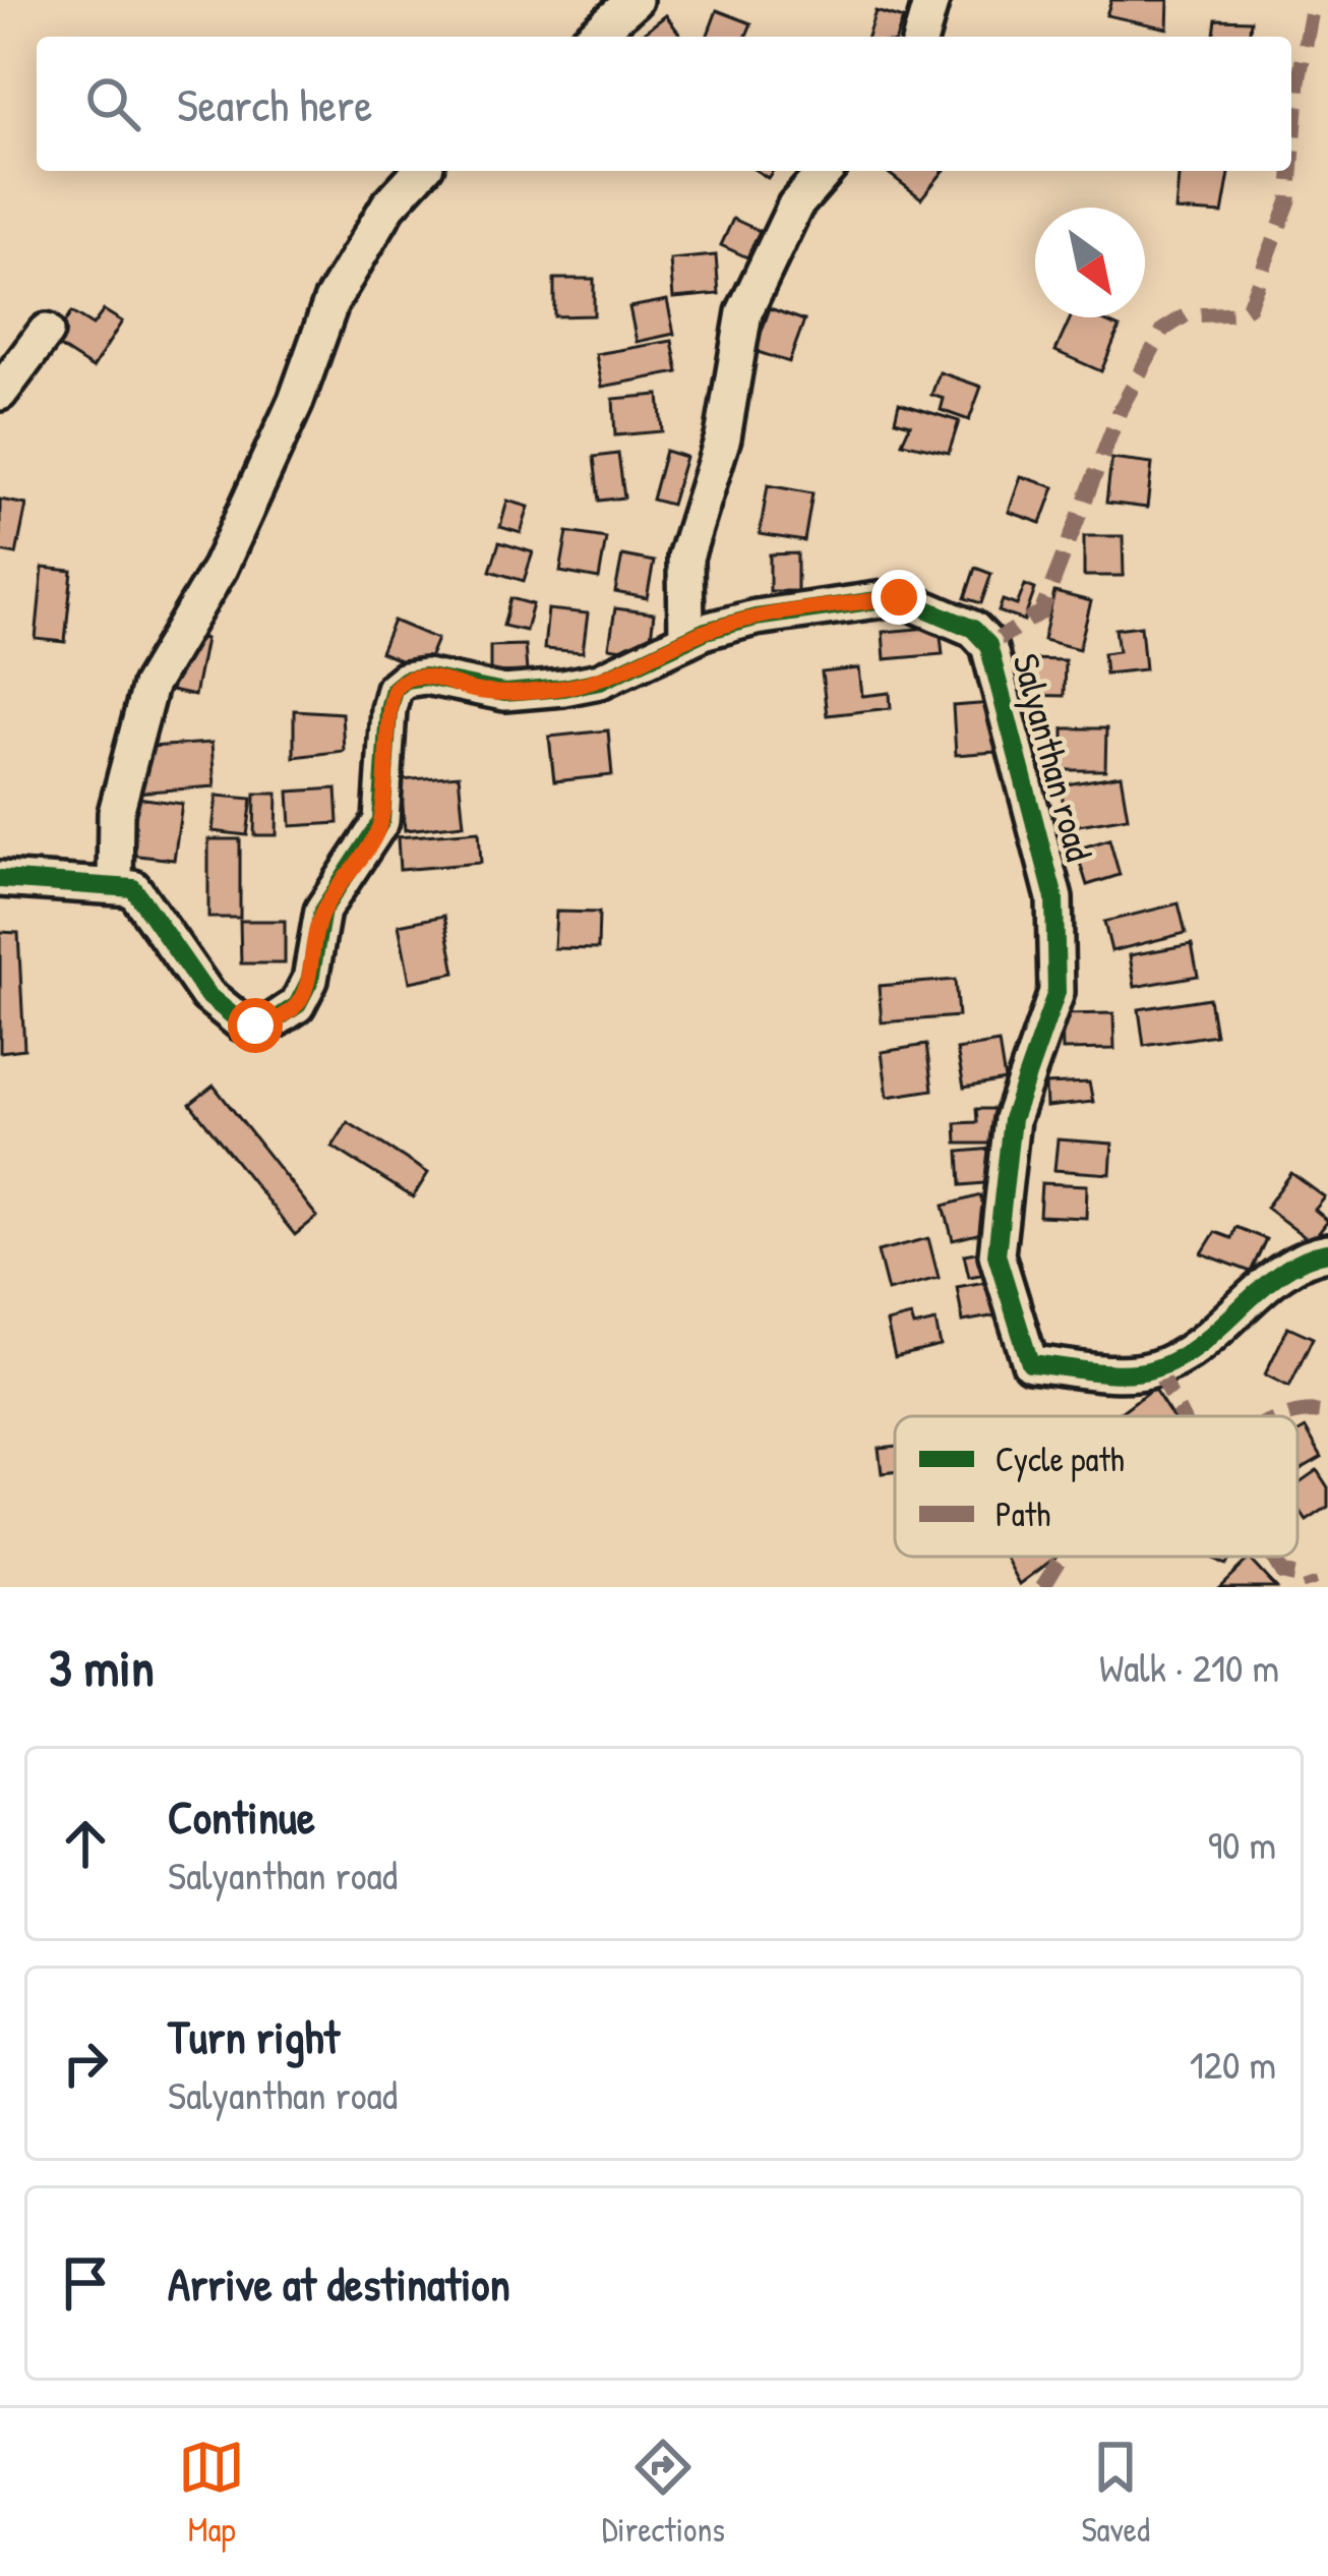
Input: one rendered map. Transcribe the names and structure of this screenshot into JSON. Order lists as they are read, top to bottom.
{
  "streets": {
    "street": ["Salyanthan road"]
  },
  "legend": ["Cycle path", "Path"],
  "north": "bottom right",
  "page": {
    "search": "Search here",
    "heading": ["3 min", "Walk · 210 m"],
    "list": [
      ["Continue", "Salyanthan road", "90 m"],
      ["Turn right", "Salyanthan road", "120 m"],
      "Arrive at destination"
    ],
    "nav": ["Map", "Directions", "Saved"]
  }
}
